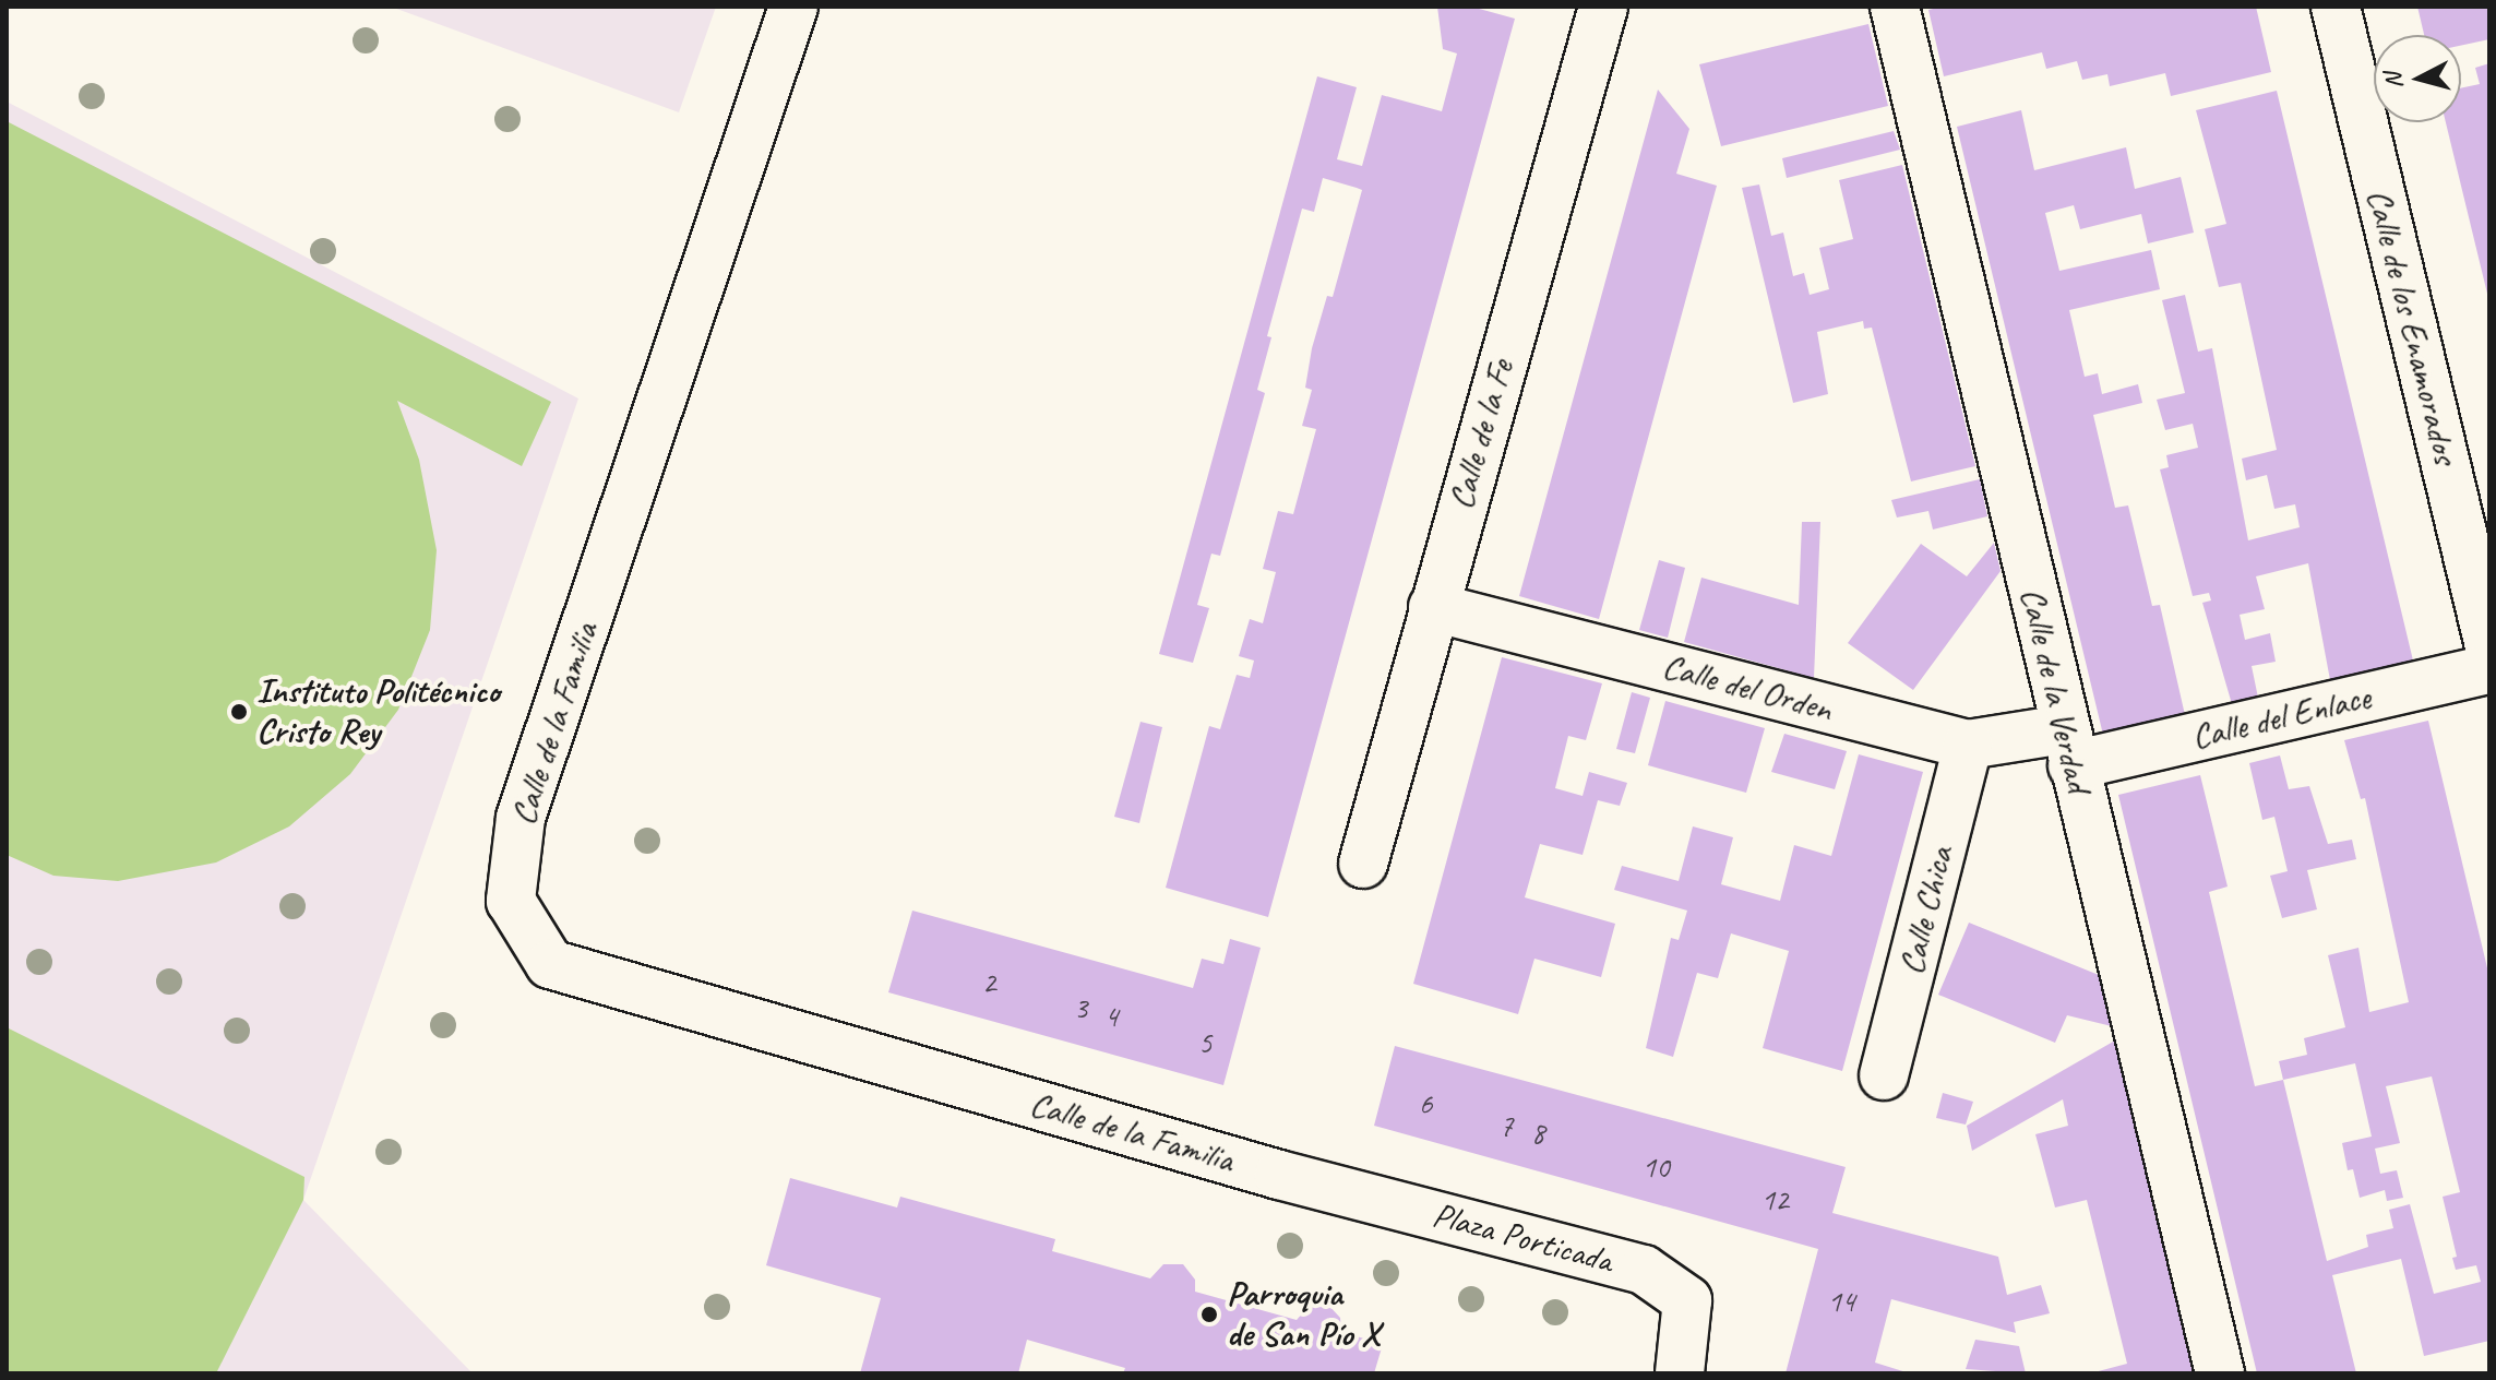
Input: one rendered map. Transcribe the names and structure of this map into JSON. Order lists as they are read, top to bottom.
{
  "streets": {
    "street": [
      "Calle de los Enamorados",
      "Calle de la Fe",
      "Calle del Orden",
      "Calle de la Verdad",
      "Calle del Enlace",
      "Calle de la Familia",
      "Calle Chica",
      "Plaza Porticada"
    ]
  },
  "crossings": [
    ["Calle de la Fe", "Calle del Orden"],
    ["Calle del Orden", "Calle de la Verdad"],
    ["Calle del Orden", "Calle del Enlace"],
    ["Calle del Orden", "Calle Chica"],
    ["Calle de la Verdad", "Calle del Enlace"],
    ["Calle de la Familia", "Plaza Porticada"]
  ],
  "places": ["Instituto Politécnico Cristo Rey", "Parroquia de San Pío X"],
  "house_numbers": [
    "2",
    "3",
    "4",
    "5",
    "6",
    "7",
    "8",
    "10",
    "12",
    "14"
  ],
  "north": "left"
}
